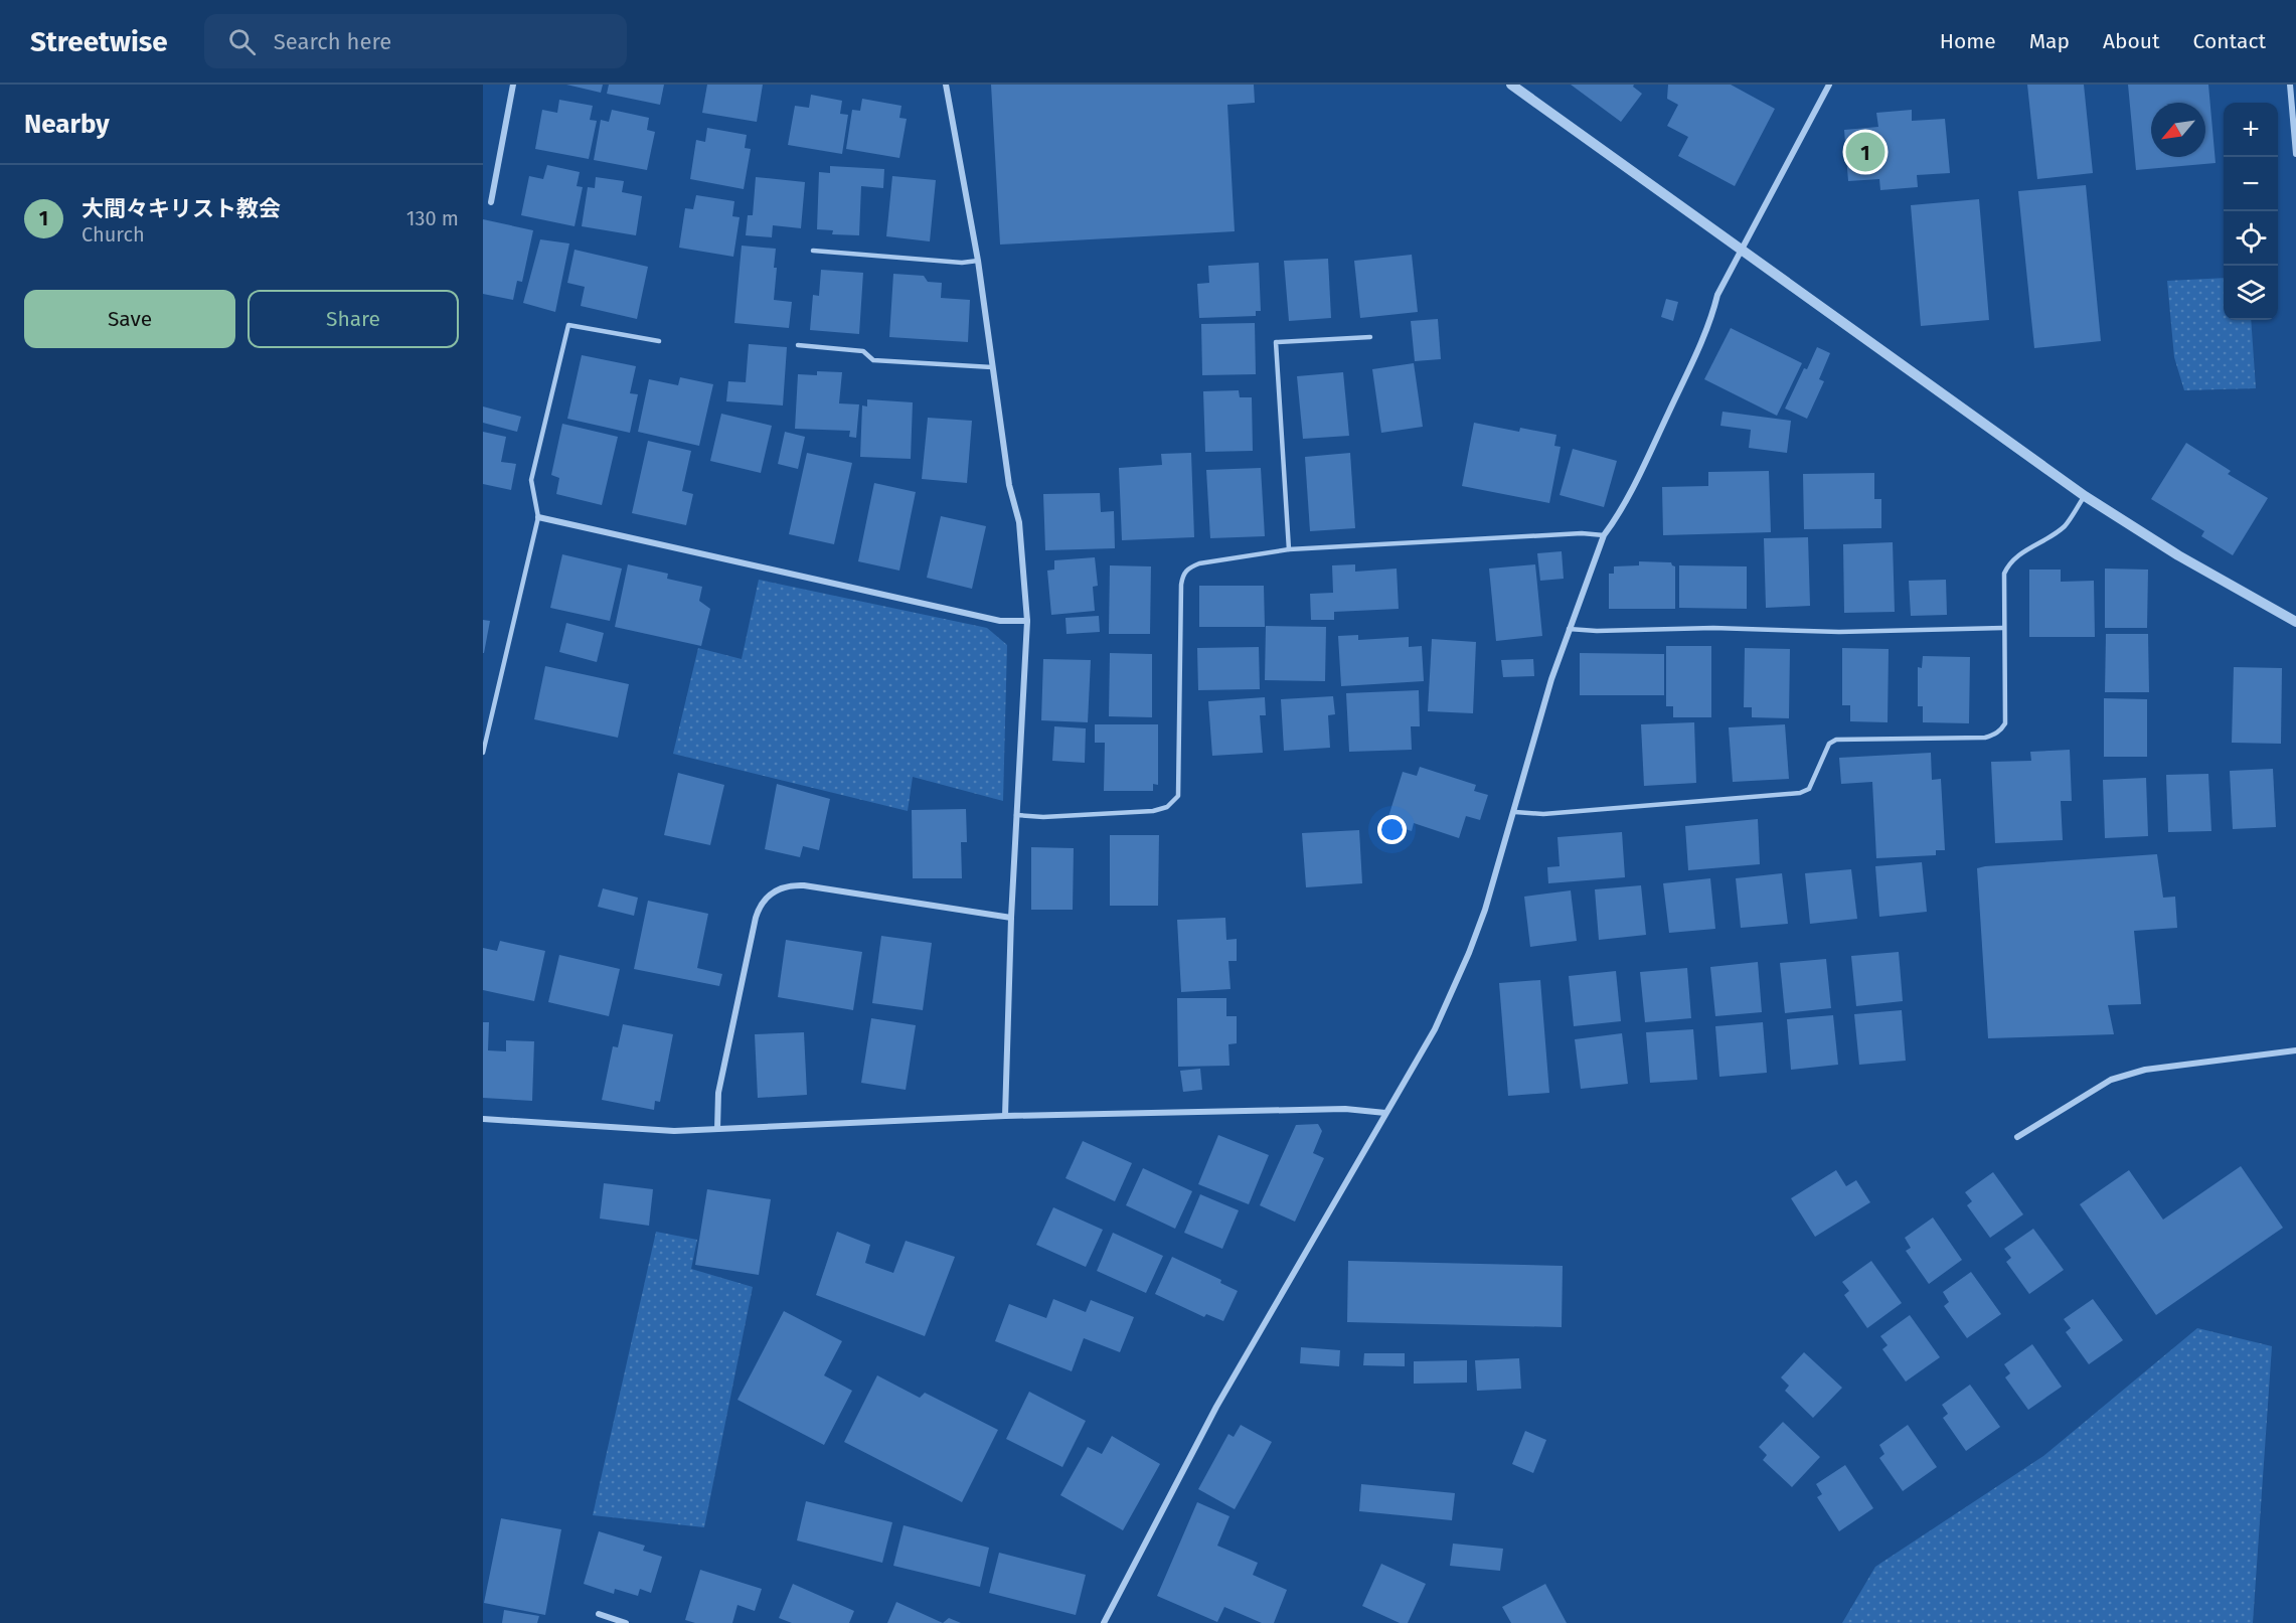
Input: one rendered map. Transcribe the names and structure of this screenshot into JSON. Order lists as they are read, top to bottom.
{
  "north": "bottom left",
  "page": {
    "header": "Streetwise",
    "search": "Search here",
    "nav": [
      "Home",
      "Map",
      "About",
      "Contact"
    ],
    "heading": "Nearby",
    "map_buttons": ["+", "−"],
    "pins": "1",
    "list": [
      {
        "mark": "1",
        "name": "大間々キリスト教会",
        "note": "Church",
        "value": "130 m"
      }
    ],
    "buttons": ["Save", "Share"]
  }
}
